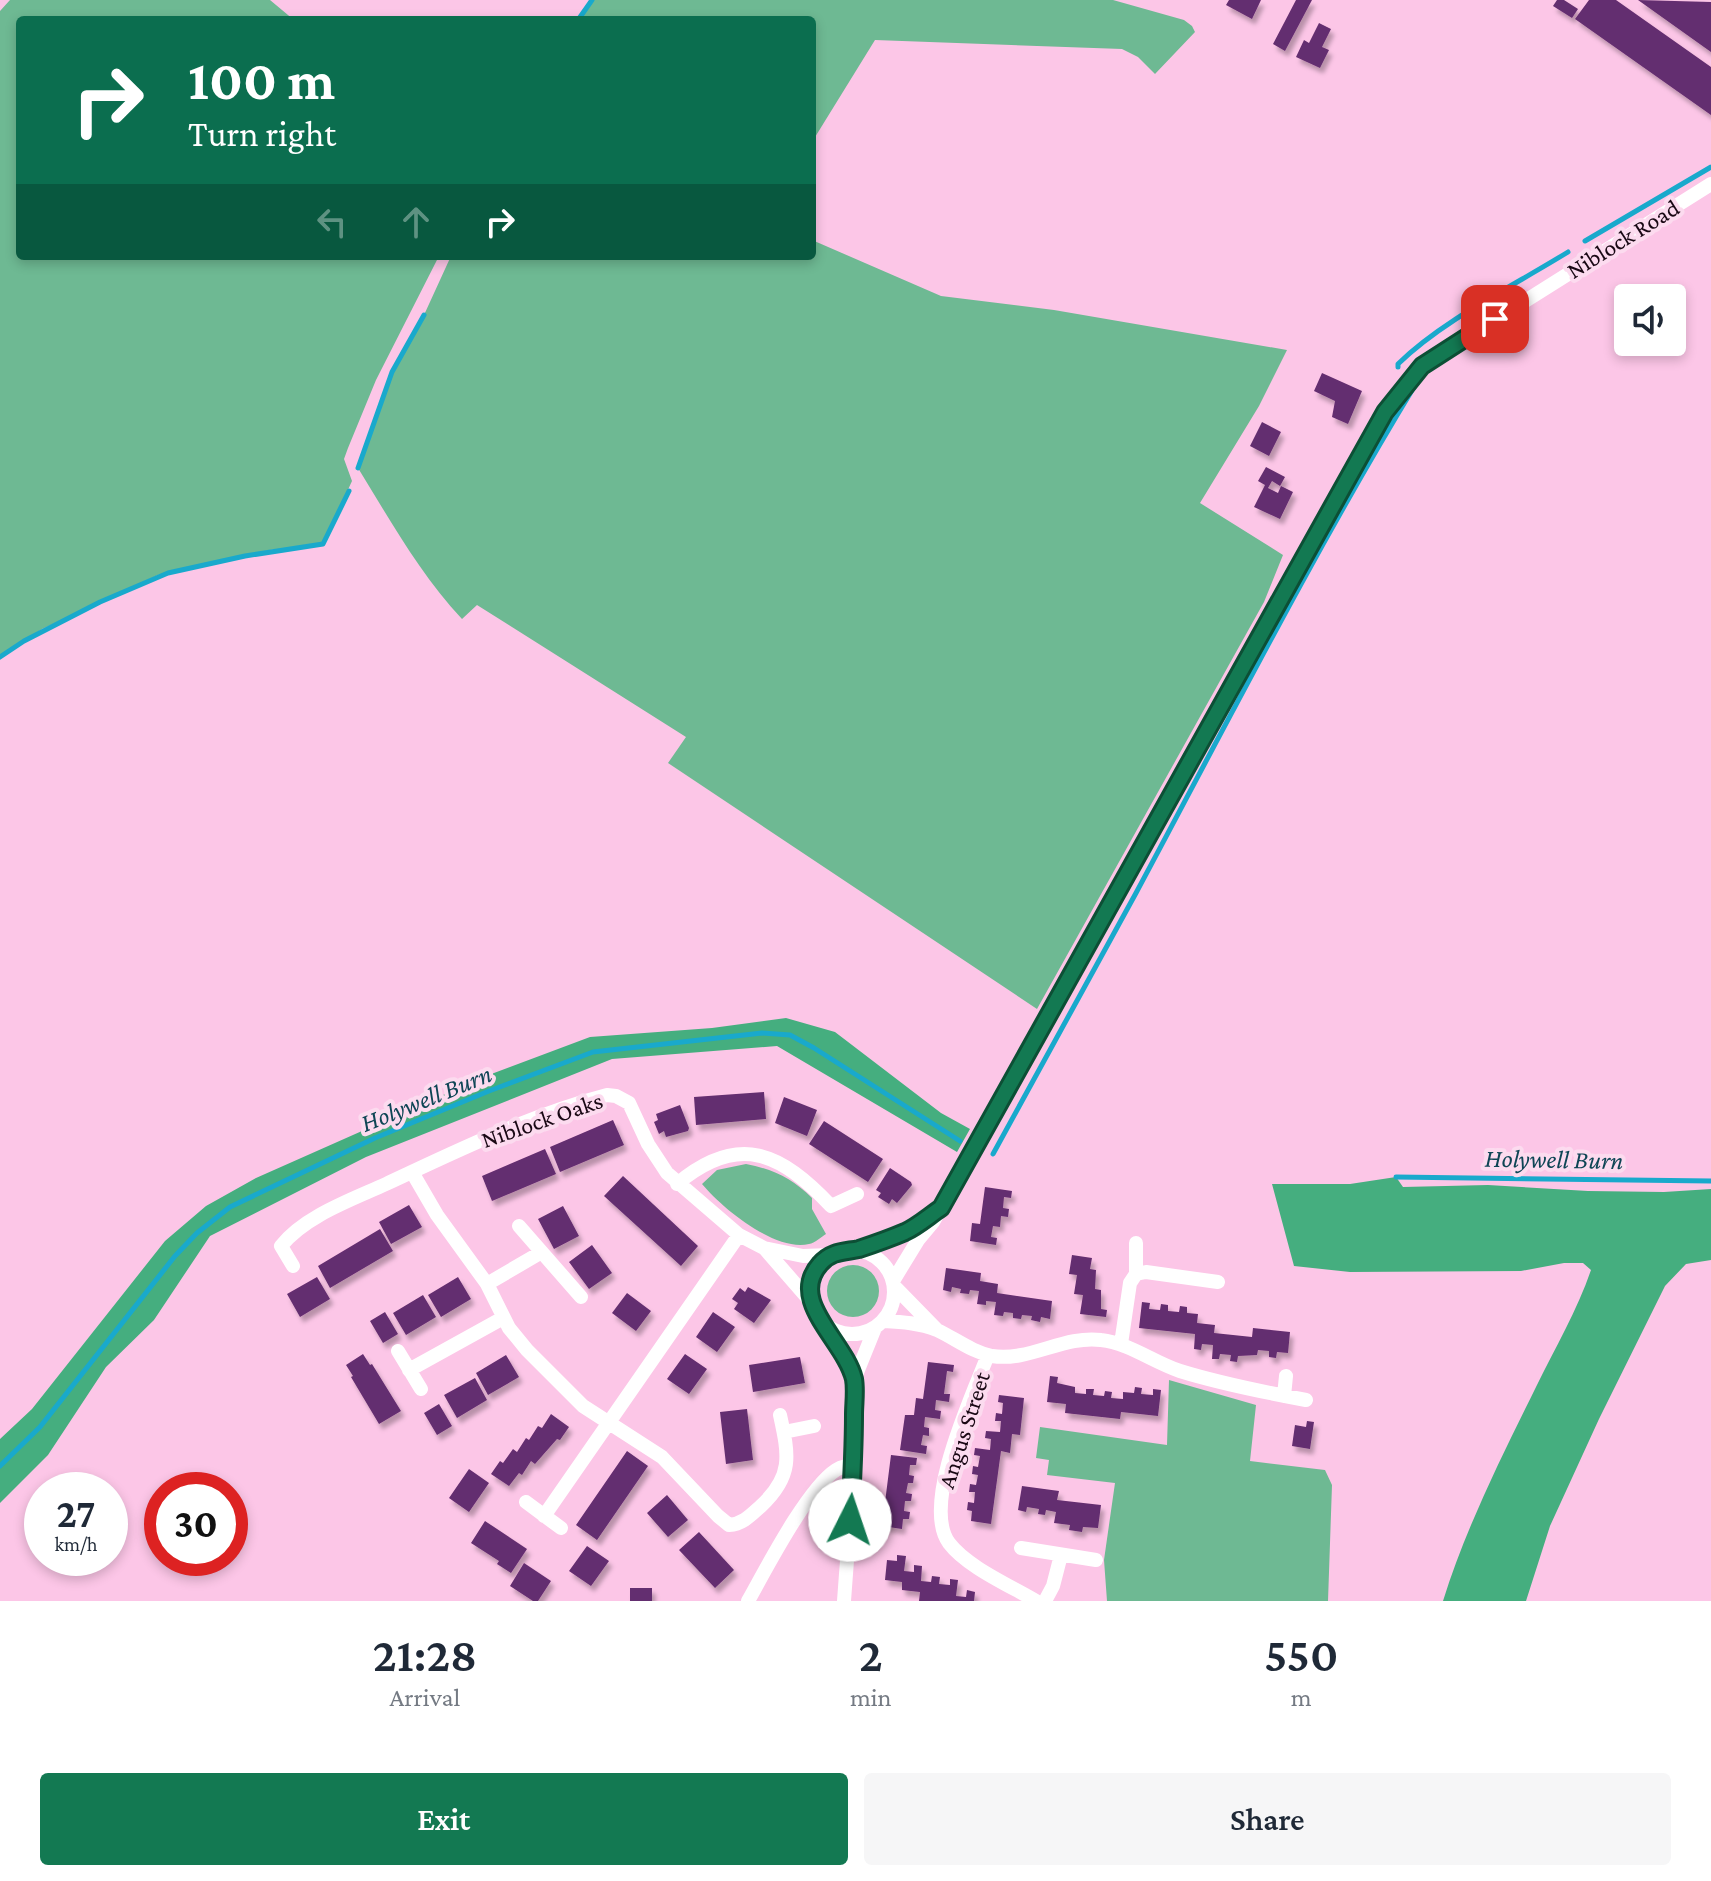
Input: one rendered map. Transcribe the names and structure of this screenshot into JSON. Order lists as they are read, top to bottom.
{
  "streets": {
    "street": ["Niblock Road", "Niblock Oaks", "Angus Street"]
  },
  "crossings": [
    ["Niblock Road", "Niblock Oaks"]
  ],
  "water": ["Holywell Burn"],
  "page": {
    "turn": ["100 m", "Turn right"],
    "speed": "27 km/h",
    "limit": "30",
    "eta": [
      "21:28",
      "Arrival",
      "2",
      "min",
      "550",
      "m"
    ],
    "buttons": ["Exit", "Share"]
  }
}
